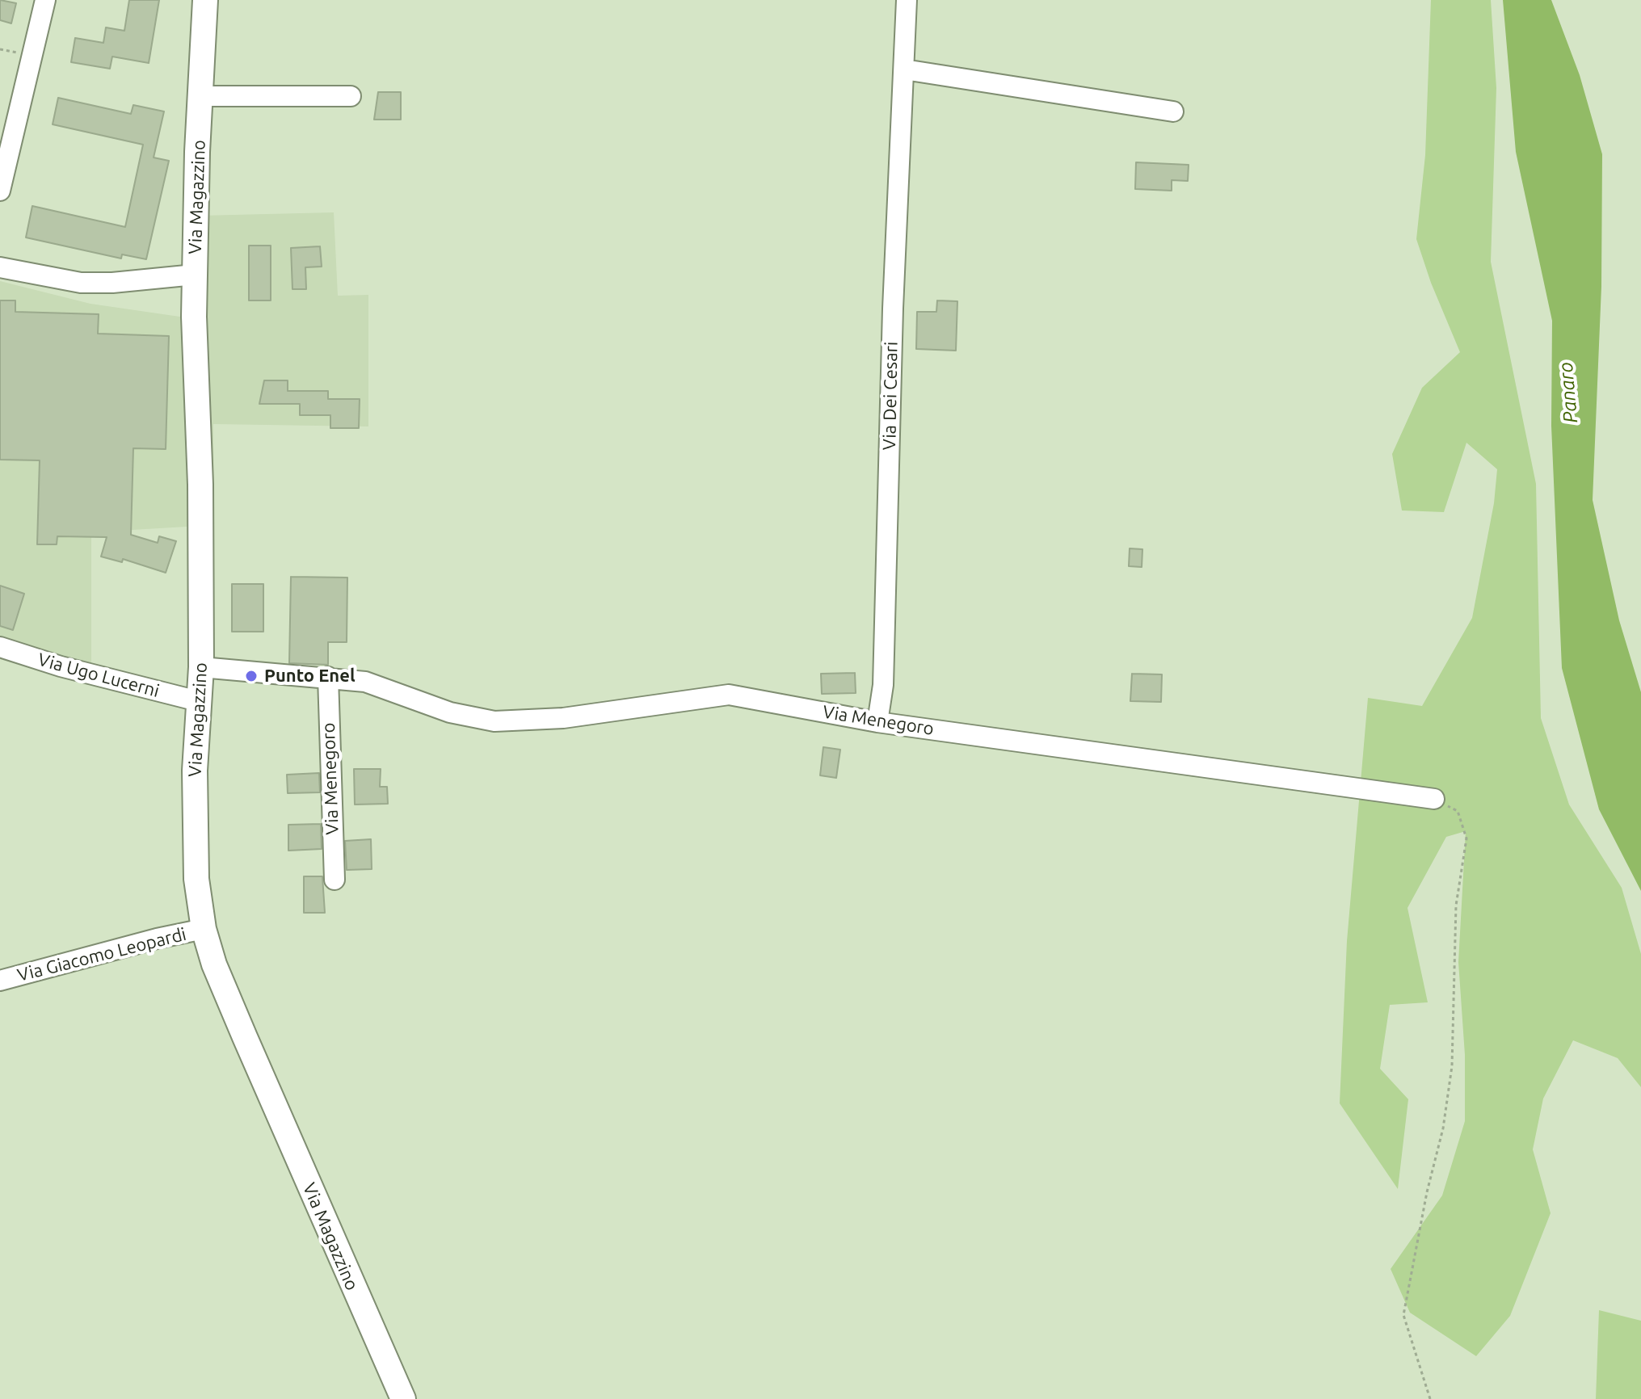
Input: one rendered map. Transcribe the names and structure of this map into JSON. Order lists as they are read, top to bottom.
{
  "streets": {
    "main road": ["Via Magazzino"],
    "street": [
      "Via Dei Cesari",
      "Via Ugo Lucerni",
      "Via Menegoro",
      "Via Giacomo Leopardi"
    ]
  },
  "crossings": [
    ["Via Magazzino", "Via Ugo Lucerni"],
    ["Via Magazzino", "Via Menegoro"],
    ["Via Magazzino", "Via Giacomo Leopardi"],
    ["Via Dei Cesari", "Via Menegoro"]
  ],
  "water": ["Panaro"],
  "places": ["Punto Enel"]
}
